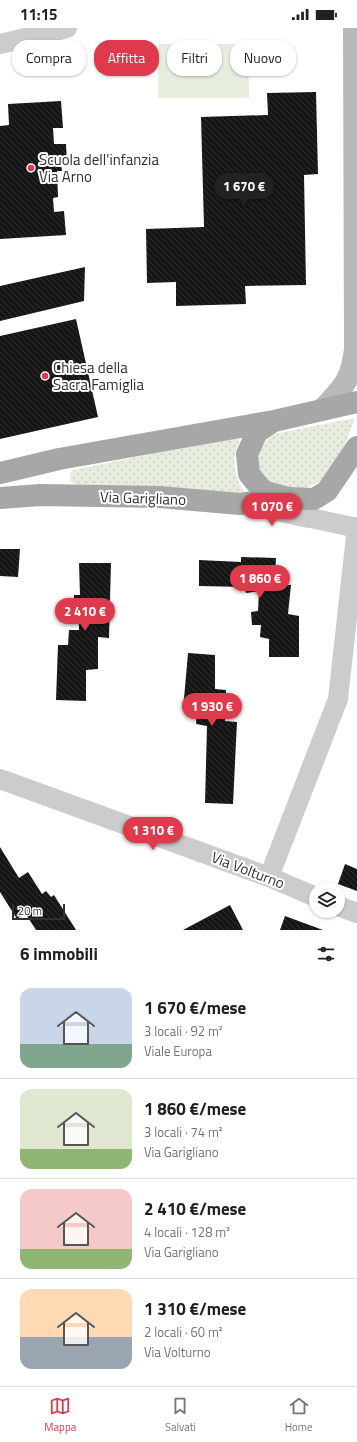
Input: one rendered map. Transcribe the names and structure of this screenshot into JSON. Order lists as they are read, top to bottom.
{
  "streets": {
    "main road": ["Via Garigliano"],
    "street": ["Via Volturno"]
  },
  "places": ["Scuola dell'infanzia Via Arno", "Chiesa della Sacra Famiglia"],
  "scale_bar": "20 m",
  "page": {
    "status": "11:15",
    "chip": [
      "Compra",
      "Affitta",
      "Filtri",
      "Nuovo"
    ],
    "price": [
      "1 670 €",
      "1 070 €",
      "1 860 €",
      "2 410 €",
      "1 930 €",
      "1 310 €"
    ],
    "scale": "20 m",
    "heading": "6 immobili",
    "list": [
      {
        "name": "1 670 €/mese",
        "note": "3 locali · 92 m² · Viale Europa"
      },
      {
        "name": "1 860 €/mese",
        "note": "3 locali · 74 m² · Via Garigliano"
      },
      {
        "name": "2 410 €/mese",
        "note": "4 locali · 128 m² · Via Garigliano"
      },
      {
        "name": "1 310 €/mese",
        "note": "2 locali · 60 m² · Via Volturno"
      }
    ],
    "tabs": ["Mappa", "Salvati", "Home"]
  }
}
